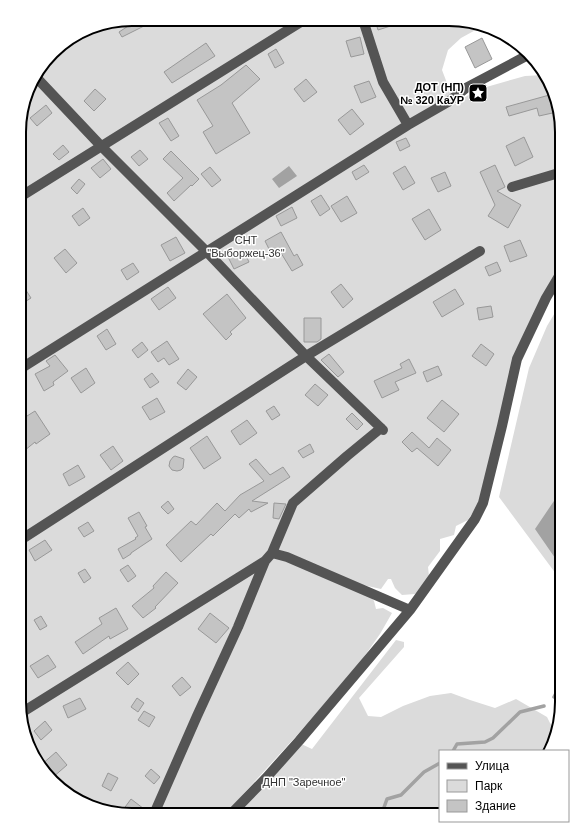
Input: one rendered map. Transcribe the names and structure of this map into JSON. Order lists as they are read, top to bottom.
{
  "parks": ["СНТ \"Выборжец-36\"", "ДНП \"Заречное\""],
  "places": {
    "place": ["ДОТ (НП) № 320 КаУР"]
  },
  "legend": ["Улица", "Парк", "Здание"]
}
